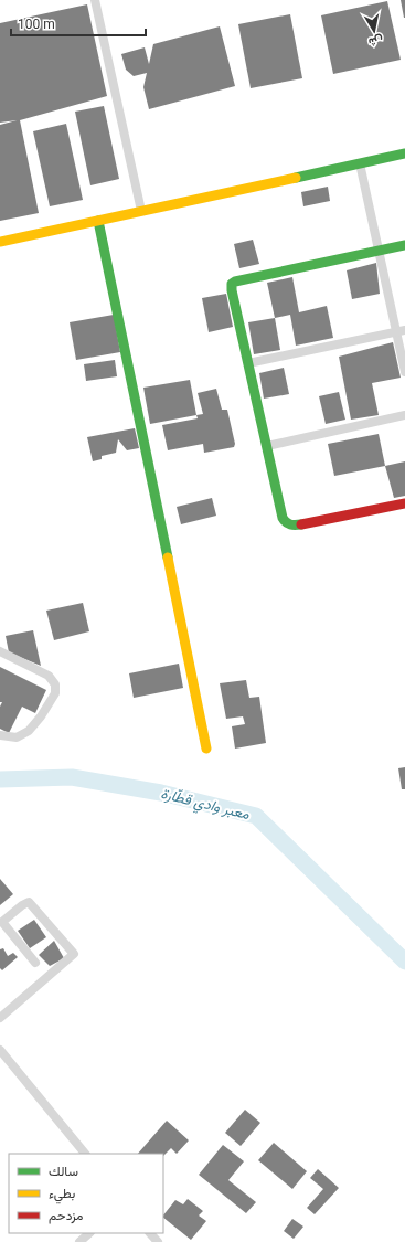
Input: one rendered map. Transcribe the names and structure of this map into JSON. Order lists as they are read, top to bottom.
{
  "water": ["معبر وادي قطّارة"],
  "legend": ["سالك", "بطيء", "مزدحم"],
  "scale_bar": "100 m",
  "north": "bottom"
}
